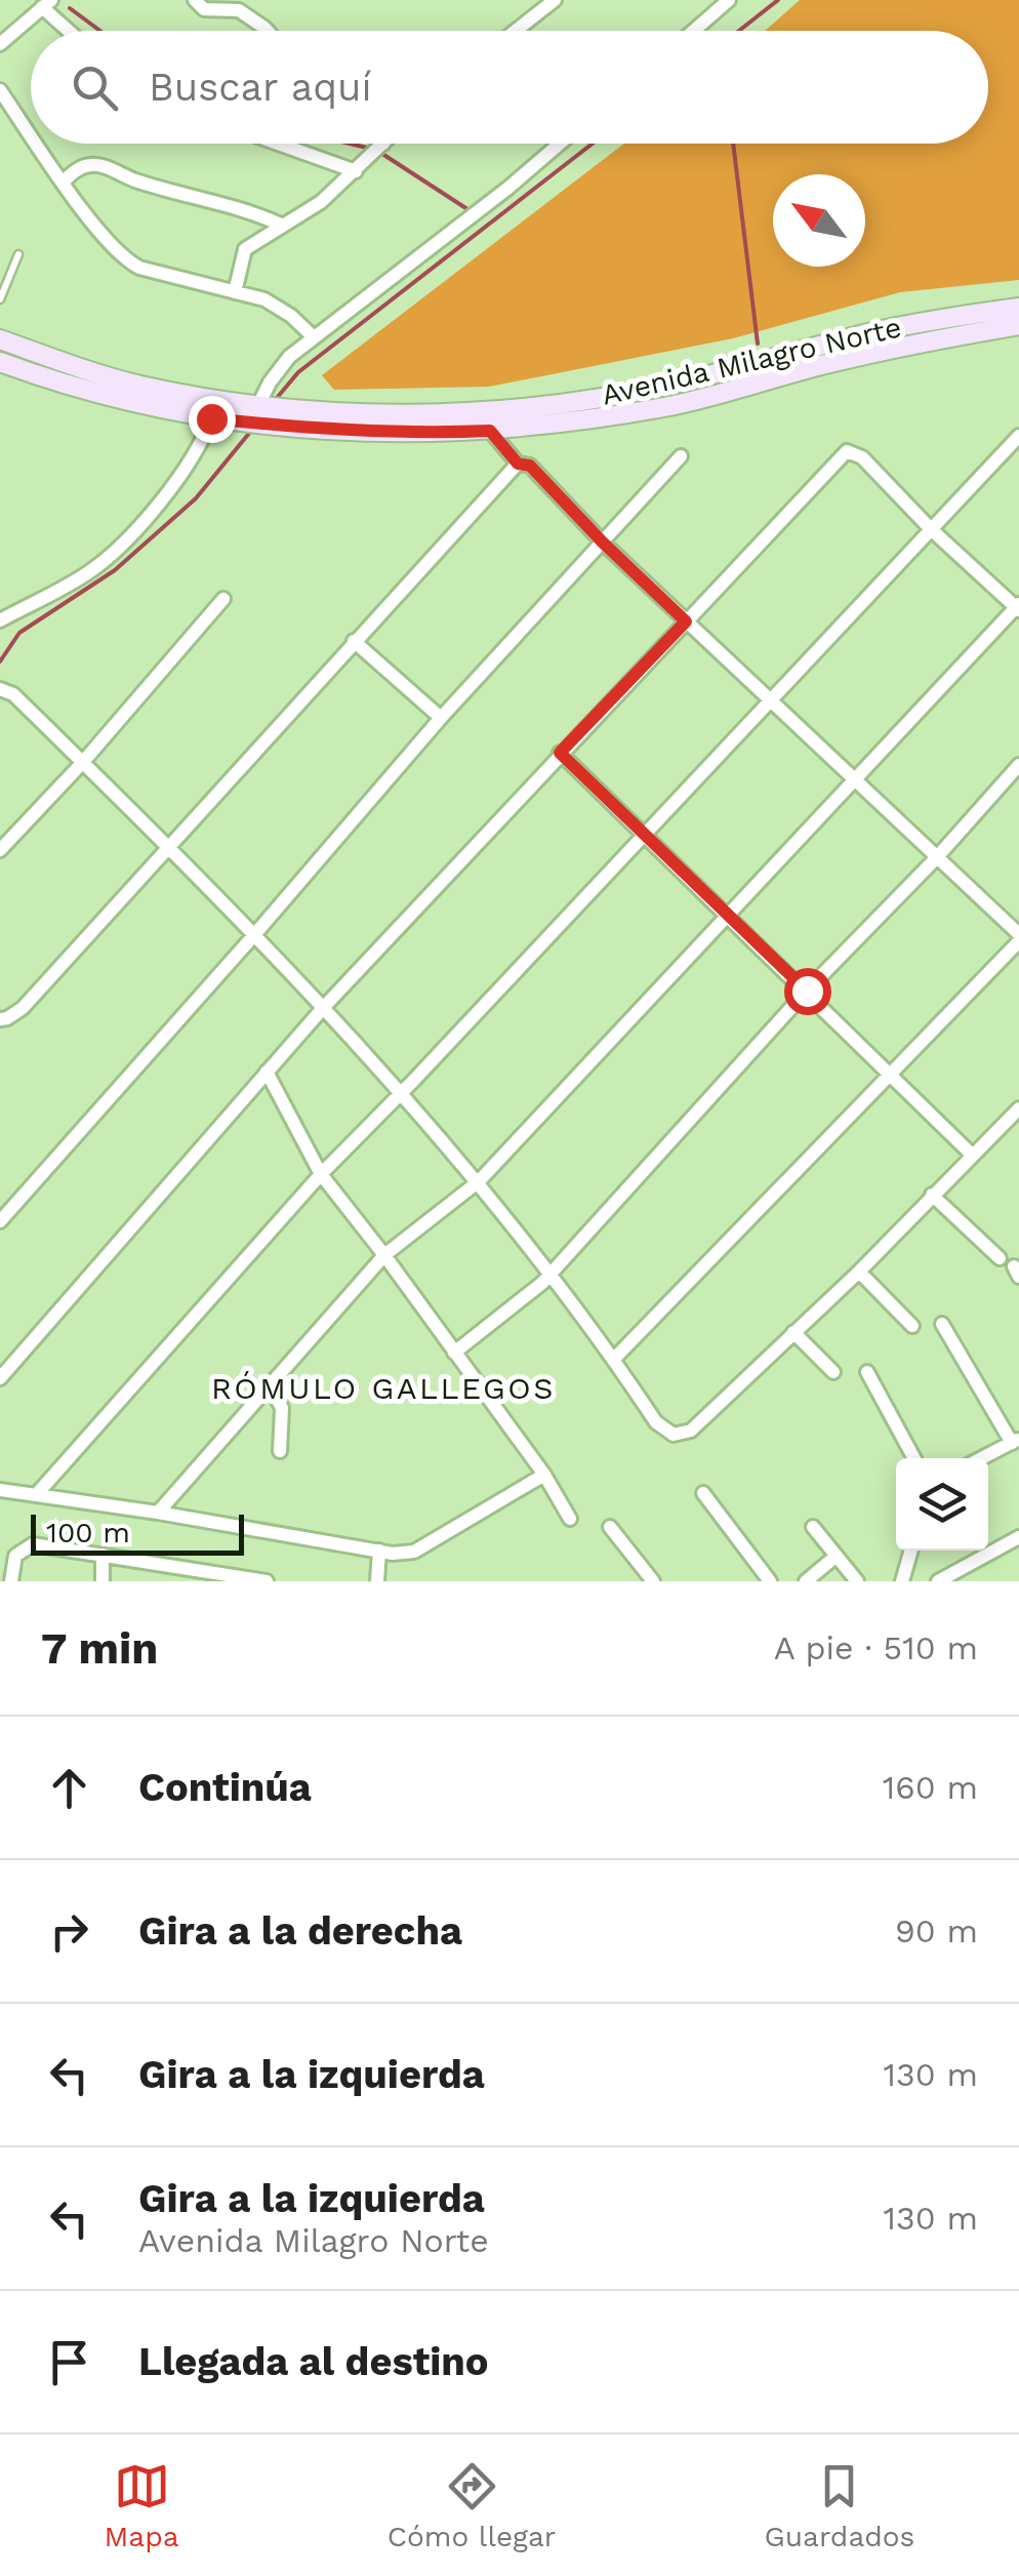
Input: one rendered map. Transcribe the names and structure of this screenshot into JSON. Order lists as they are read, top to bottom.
{
  "streets": {
    "main road": ["Avenida Milagro Norte"]
  },
  "districts": ["RÓMULO GALLEGOS"],
  "scale_bar": "100 m",
  "north": "top left",
  "page": {
    "search": "Buscar aquí",
    "scale": "100 m",
    "heading": ["7 min", "A pie · 510 m"],
    "list": [
      ["Continúa", "160 m"],
      ["Gira a la derecha", "90 m"],
      ["Gira a la izquierda", "130 m"],
      ["Gira a la izquierda", "Avenida Milagro Norte", "130 m"],
      "Llegada al destino"
    ],
    "nav": ["Mapa", "Cómo llegar", "Guardados"]
  }
}
